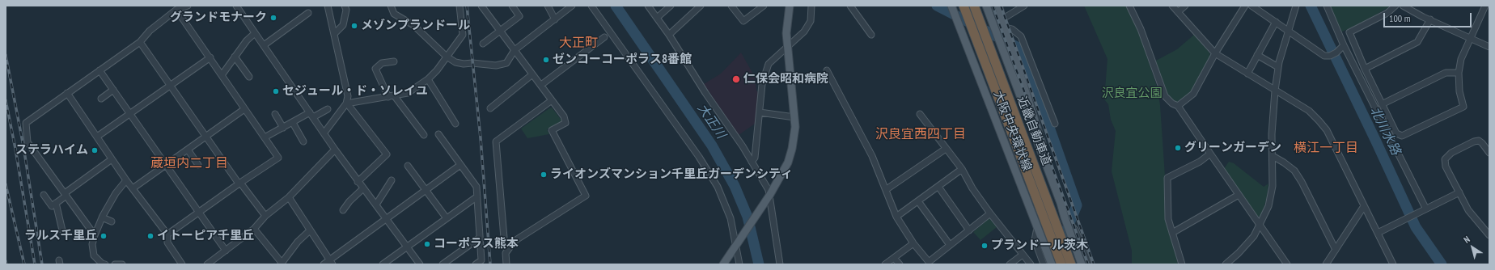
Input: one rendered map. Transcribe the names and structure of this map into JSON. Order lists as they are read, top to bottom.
{
  "streets": {
    "highway": ["近畿自動車道"],
    "main road": ["大阪中央環状線"]
  },
  "districts": [
    "大正町",
    "沢良宜西四丁目",
    "横江一丁目",
    "蔵垣内二丁目"
  ],
  "water": ["大正川", "北川水路"],
  "parks": ["沢良宜公園"],
  "places": [
    "グランドモナーク",
    "メゾンプランドール",
    "ゼンコーコーポラス8番館",
    "仁保会昭和病院",
    "セジュール・ド・ソレイユ",
    "グリーンガーデン",
    "ステラハイム",
    "ライオンズマンション千里丘ガーデンシティ",
    "ラルス千里丘",
    "イトーピア千里丘",
    "コーポラス熊本",
    "プランドール茨木"
  ],
  "scale_bar": "100 m",
  "north": "top left"
}
